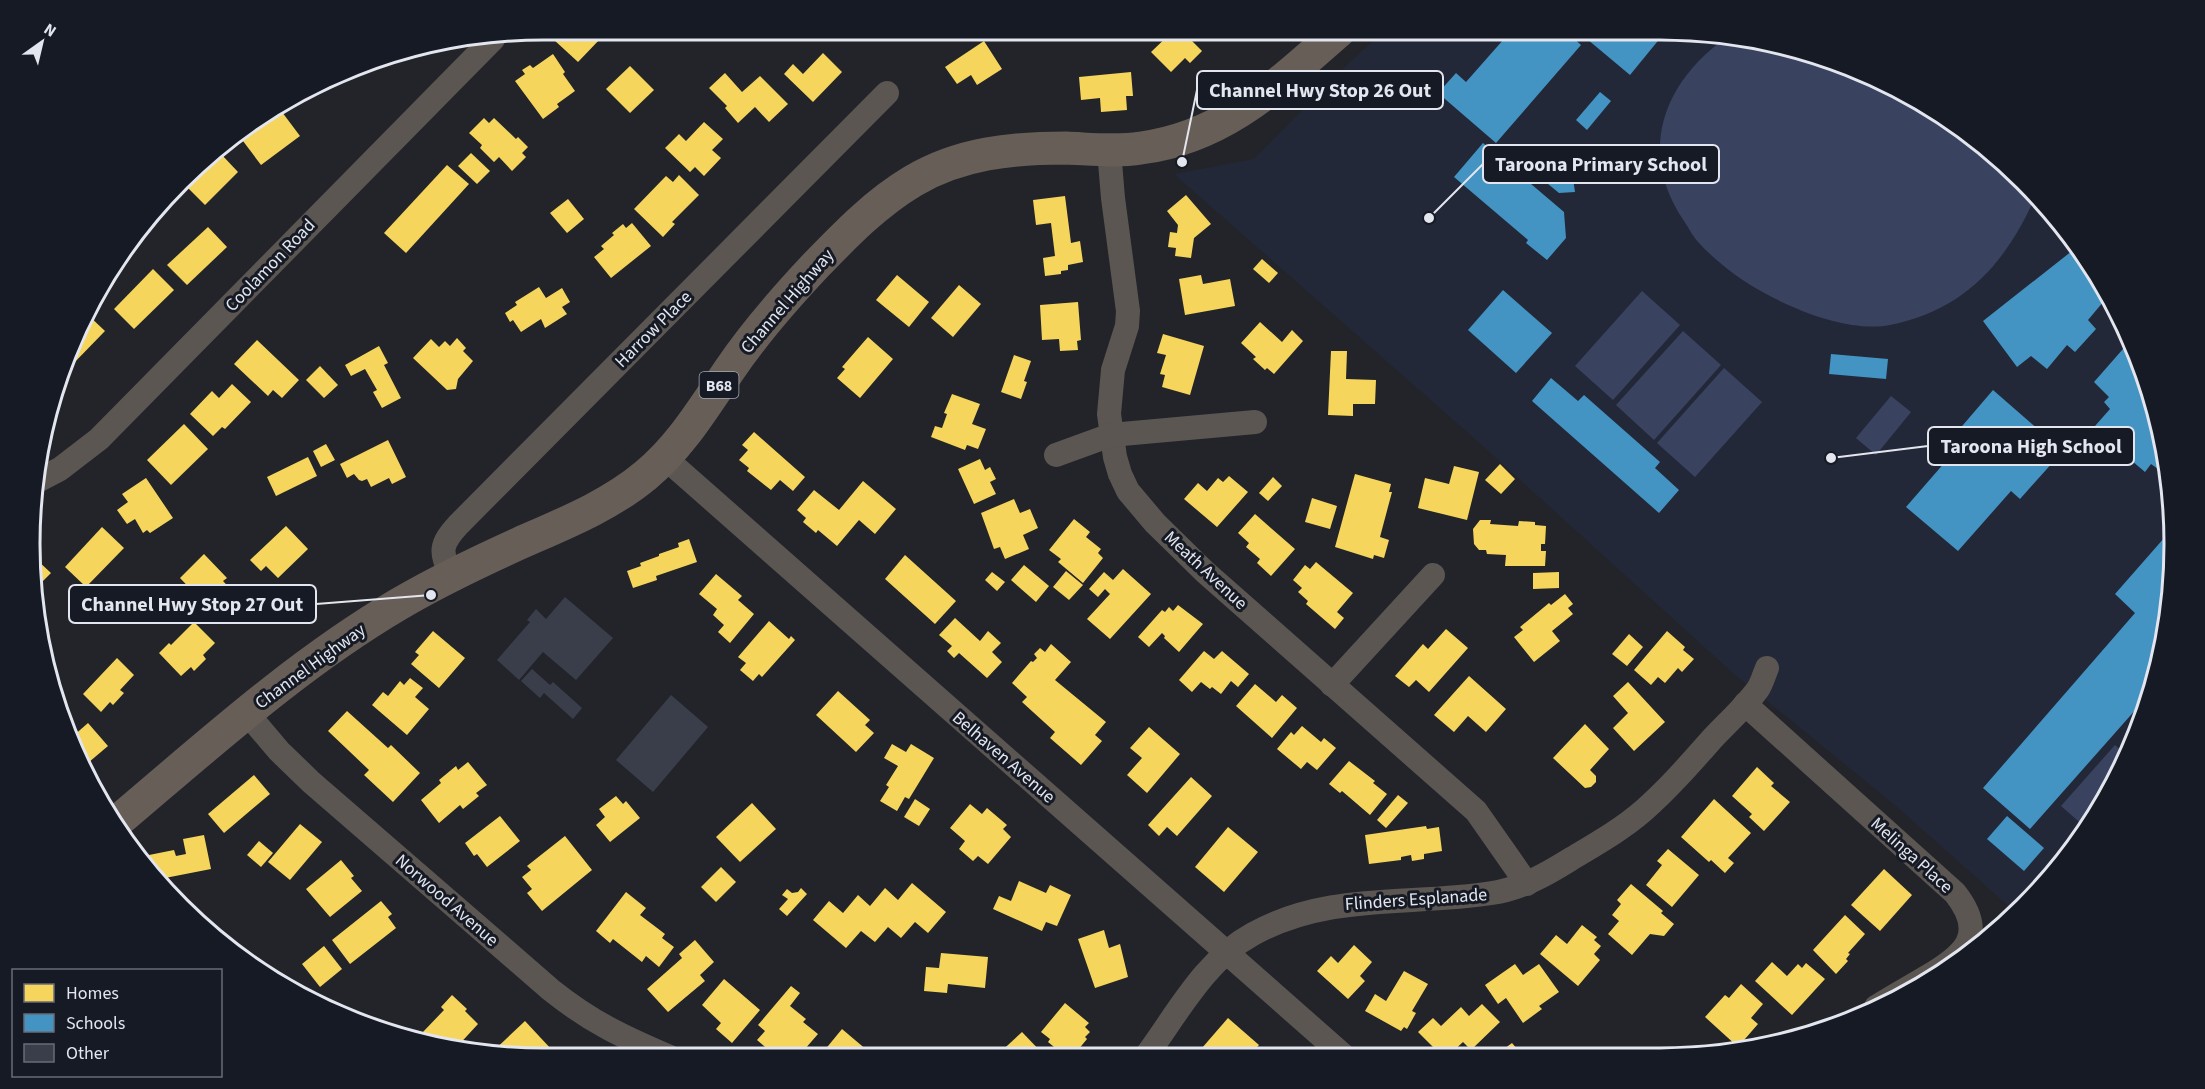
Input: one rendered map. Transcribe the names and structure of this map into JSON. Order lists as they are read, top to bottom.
{
  "streets": {
    "main road": ["Channel Highway", "B68"],
    "street": [
      "Coolamon Road",
      "Harrow Place",
      "Meath Avenue",
      "Belhaven Avenue",
      "Melinga Place",
      "Flinders Esplanade",
      "Norwood Avenue"
    ]
  },
  "crossings": [
    ["Channel Highway", "Harrow Place"],
    ["Channel Highway", "Meath Avenue"],
    ["Channel Highway", "Belhaven Avenue"],
    ["Channel Highway", "Norwood Avenue"],
    ["Meath Avenue", "Flinders Esplanade"],
    ["Belhaven Avenue", "Flinders Esplanade"],
    ["Melinga Place", "Flinders Esplanade"]
  ],
  "places": [
    "Channel Hwy Stop 26 Out",
    "Taroona Primary School",
    "Taroona High School",
    "Channel Hwy Stop 27 Out"
  ],
  "legend": ["Homes", "Schools", "Other"],
  "north": "top right"
}
